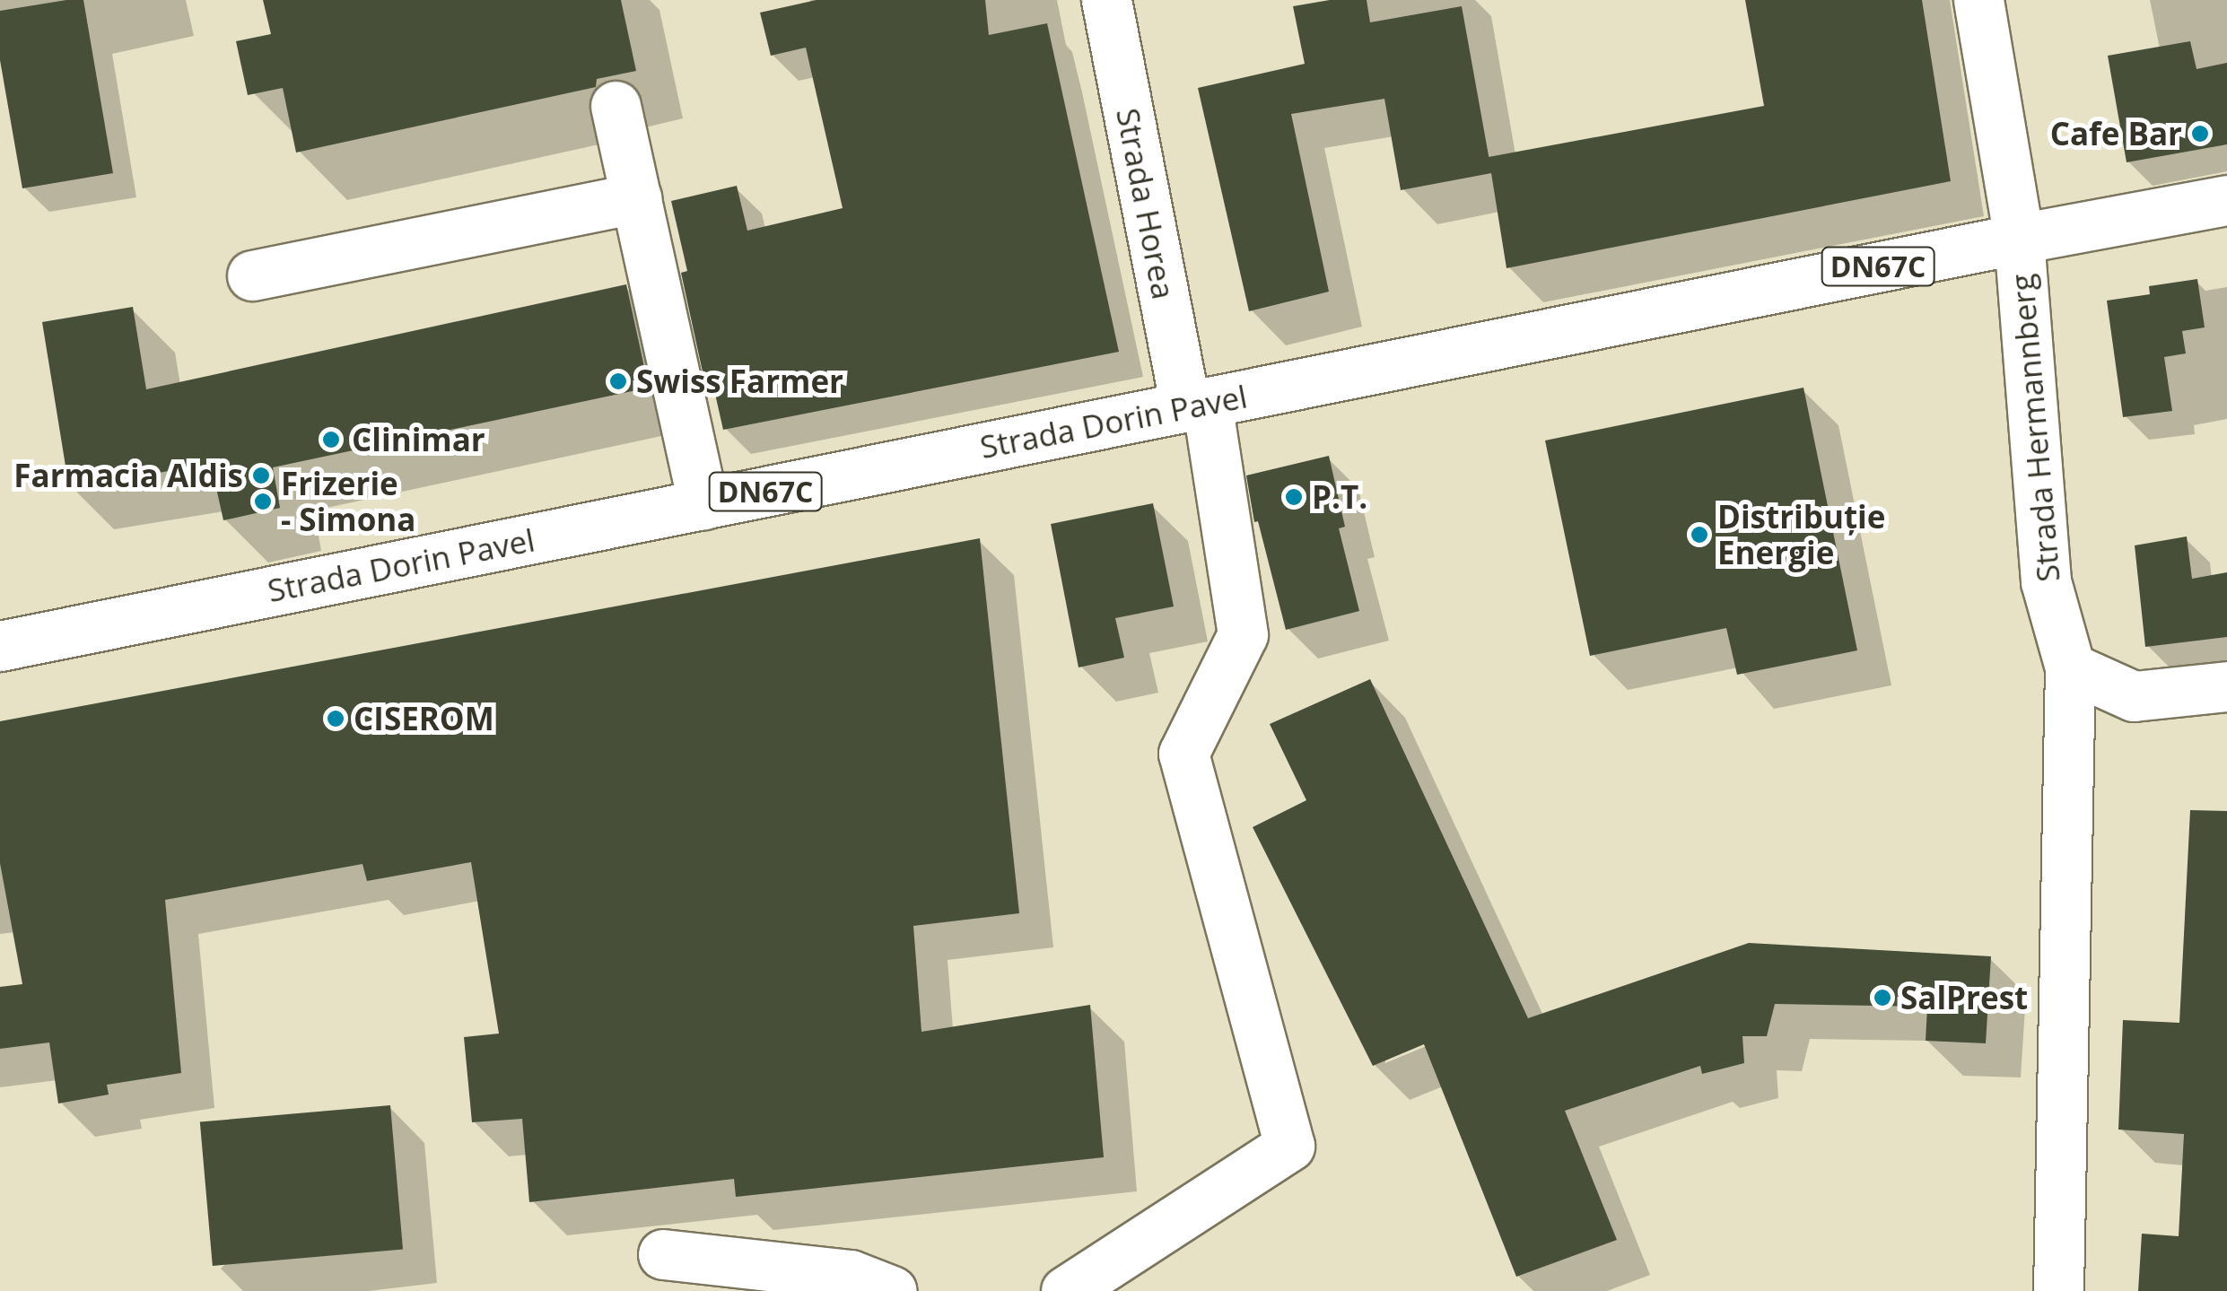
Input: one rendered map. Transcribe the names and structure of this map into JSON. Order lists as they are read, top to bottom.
{
  "streets": {
    "main road": [
      "Strada Horea",
      "DN67C",
      "Strada Dorin Pavel",
      "Strada Hermannberg"
    ]
  },
  "crossings": [
    ["Strada Horea", "Strada Dorin Pavel"],
    ["Strada Dorin Pavel", "Strada Hermannberg"]
  ],
  "places": [
    "Cafe Bar",
    "Swiss Farmer",
    "Clinimar",
    "Farmacia Aldis",
    "P.T.",
    "Frizerie - Simona",
    "Distribuție Energie",
    "CISEROM",
    "SalPrest"
  ]
}
